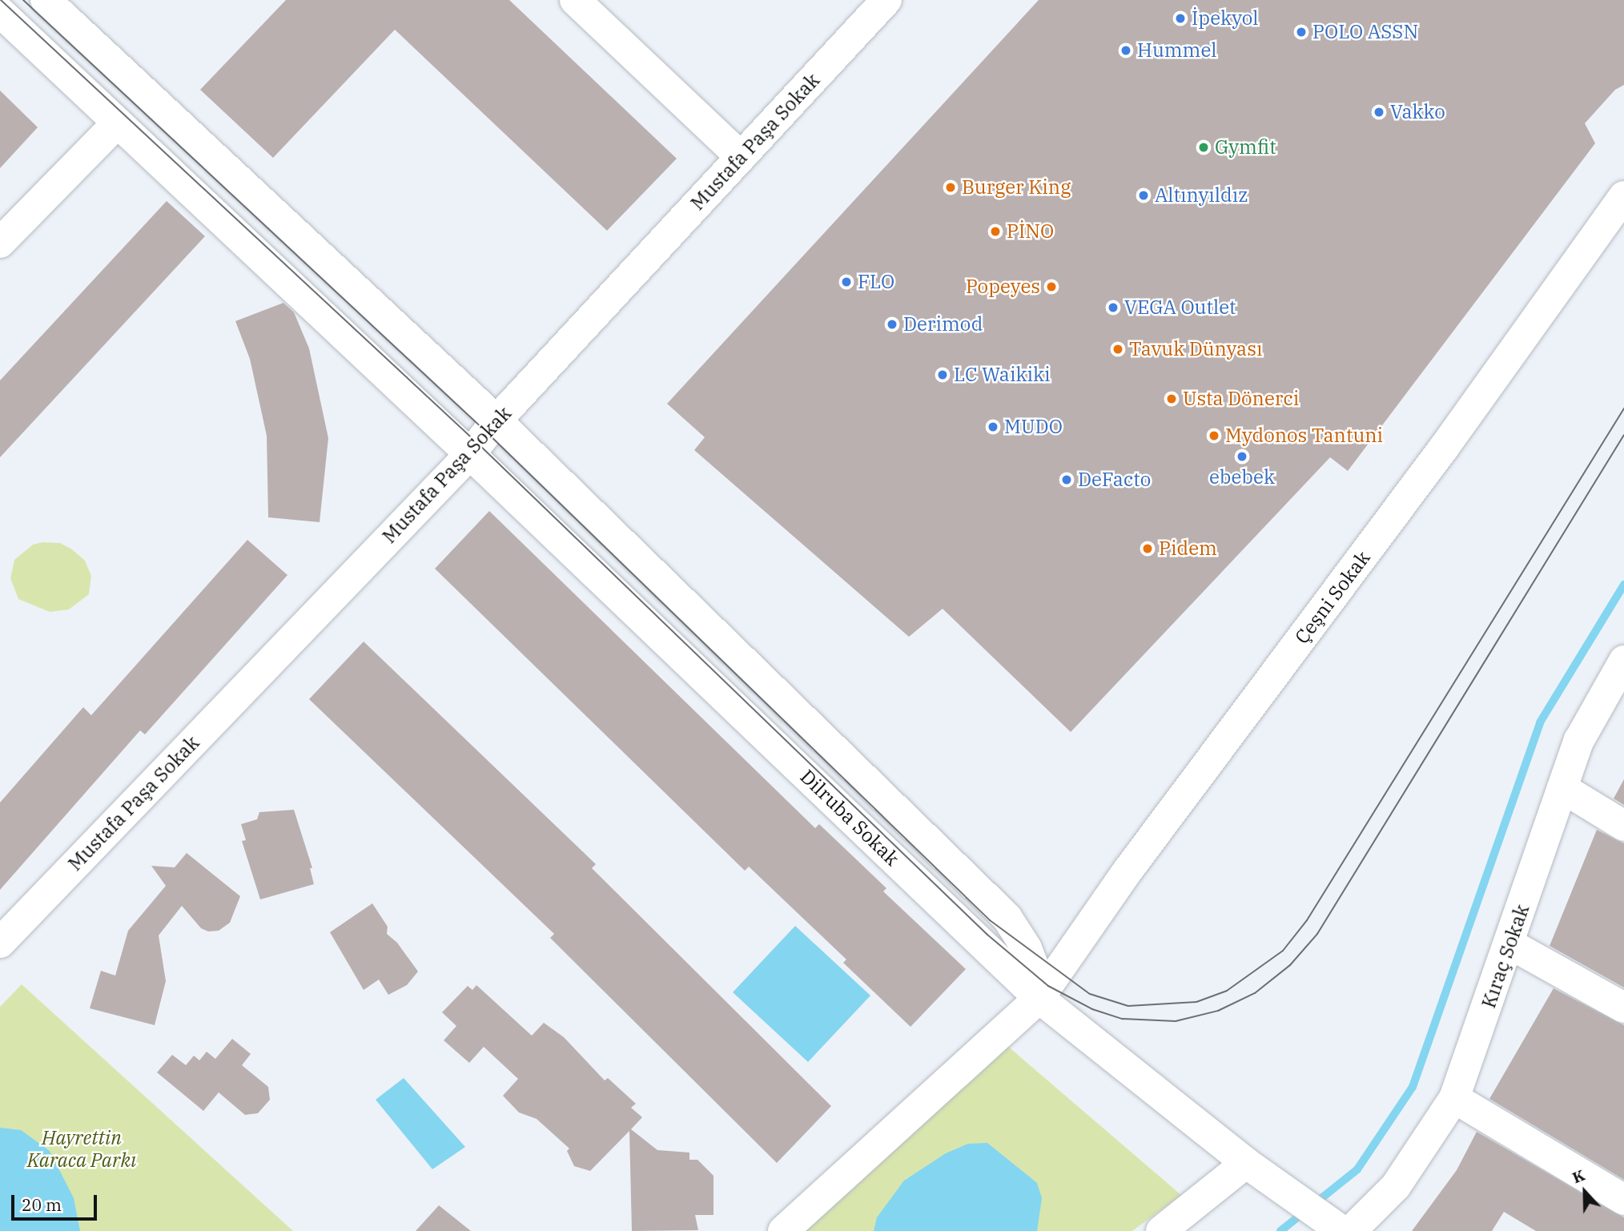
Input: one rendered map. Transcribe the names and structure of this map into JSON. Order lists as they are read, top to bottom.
{
  "streets": {
    "street": [
      "Mustafa Paşa Sokak",
      "Çeşni Sokak",
      "Dilruba Sokak",
      "Kıraç Sokak"
    ]
  },
  "crossings": [
    ["Mustafa Paşa Sokak", "Dilruba Sokak"],
    ["Çeşni Sokak", "Dilruba Sokak"],
    ["Dilruba Sokak", "Kıraç Sokak"]
  ],
  "parks": ["Hayrettin Karaca Parkı"],
  "places": [
    "İpekyol",
    "POLO ASSN",
    "Hummel",
    "Vakko",
    "Gymfit",
    "Burger King",
    "Altınyıldız",
    "PİNO",
    "FLO",
    "Popeyes",
    "VEGA Outlet",
    "Derimod",
    "Tavuk Dünyası",
    "LC Waikiki",
    "Usta Dönerci",
    "MUDO",
    "Mydonos Tantuni",
    "ebebek",
    "DeFacto",
    "Pidem"
  ],
  "scale_bar": "20 m",
  "north": "top"
}
